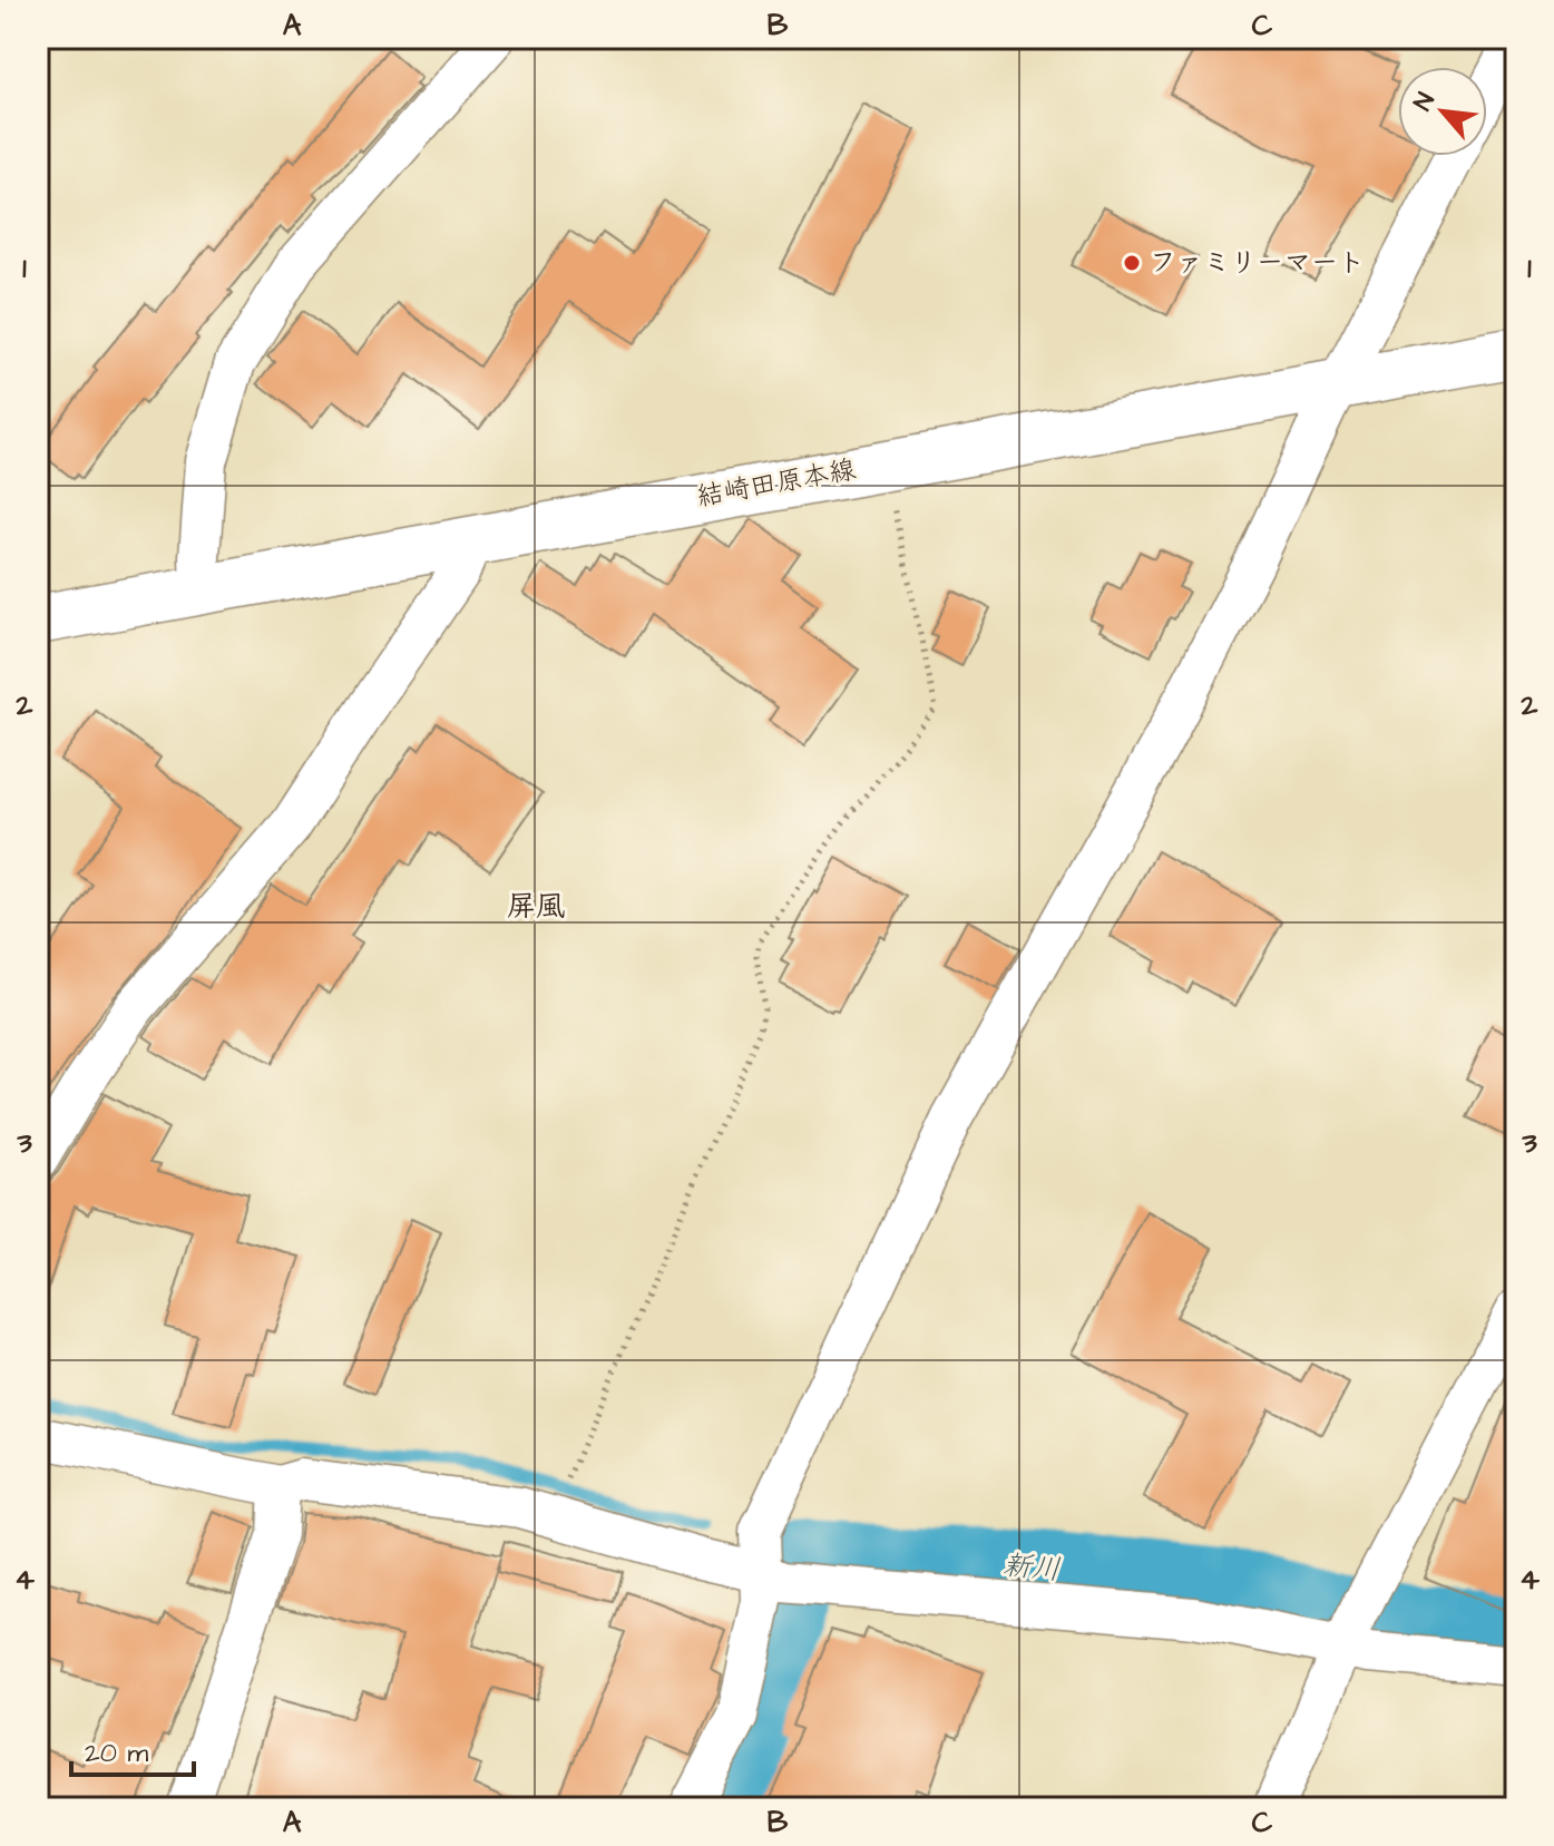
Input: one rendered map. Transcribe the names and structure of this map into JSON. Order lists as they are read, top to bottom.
{
  "streets": {
    "main road": ["結崎田原本線"]
  },
  "districts": ["屏風"],
  "water": ["新川"],
  "places": ["ファミリーマート"],
  "scale_bar": "20 m",
  "north": "top left",
  "grid": {
    "columns": ["A", "B", "C"],
    "rows": [
      "1",
      "2",
      "3",
      "4"
    ]
  }
}
